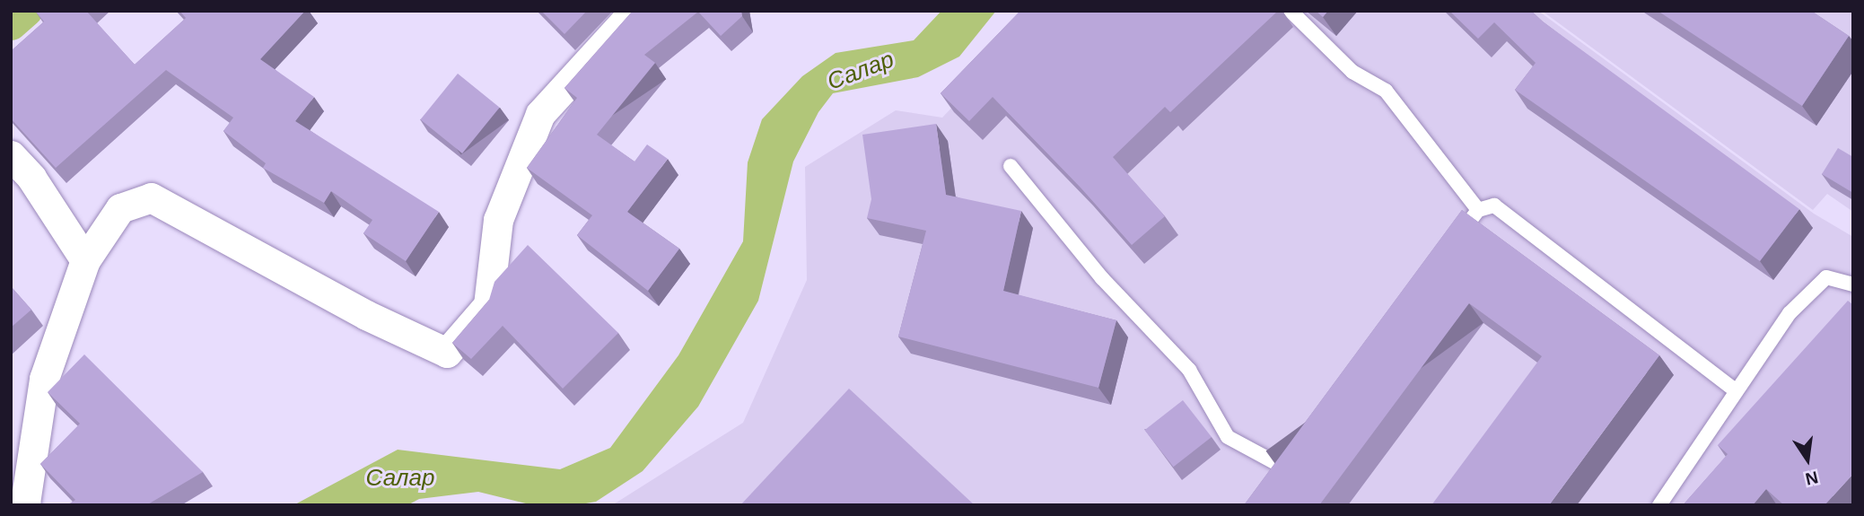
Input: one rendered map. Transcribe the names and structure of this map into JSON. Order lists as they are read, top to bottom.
{
  "water": ["Салар"],
  "north": "bottom"
}
